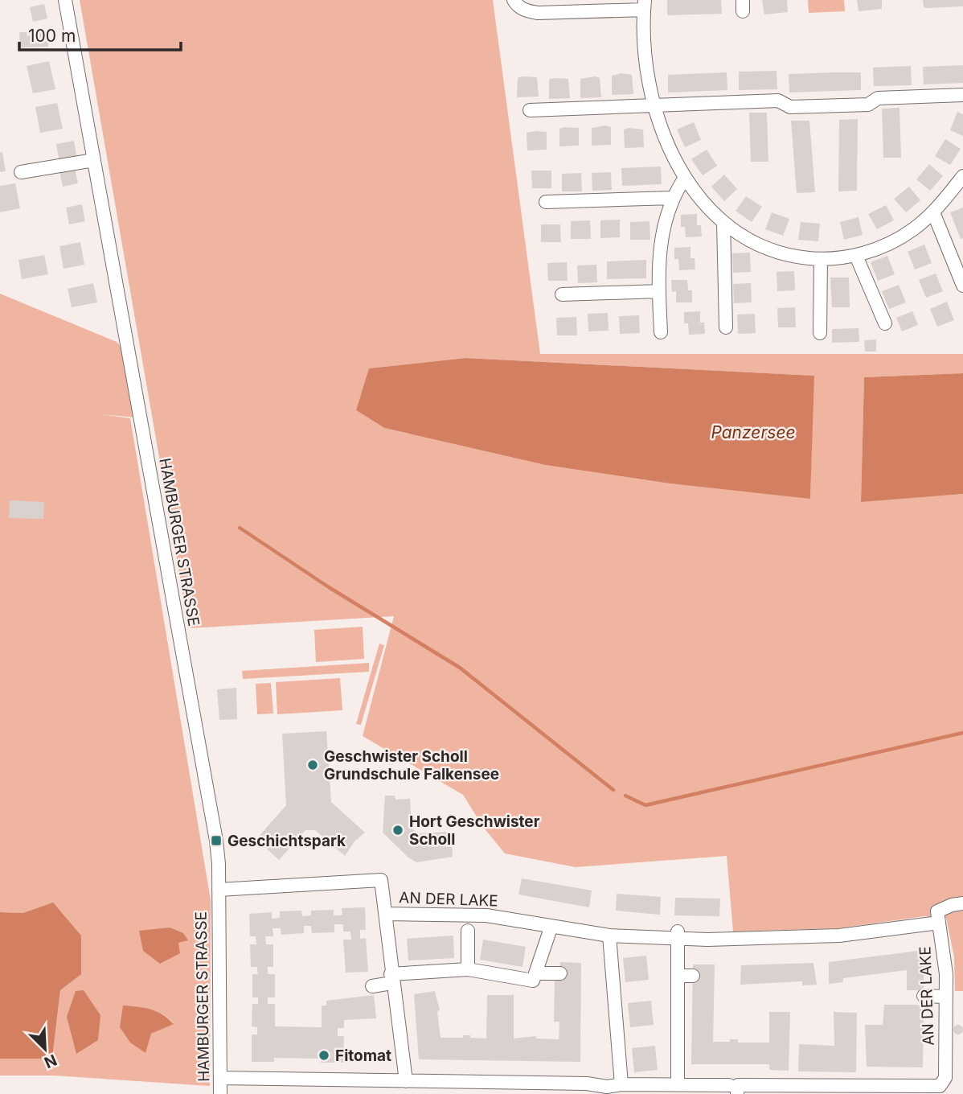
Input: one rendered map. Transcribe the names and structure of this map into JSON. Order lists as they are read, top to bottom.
{
  "streets": {
    "street": ["HAMBURGER STRASSE", "AN DER LAKE"]
  },
  "crossings": [
    ["HAMBURGER STRASSE", "AN DER LAKE"]
  ],
  "water": ["Panzersee"],
  "places": {
    "other": ["Geschwister Scholl Grundschule Falkensee", "Hort Geschwister Scholl", "Fitomat"],
    "transit": ["Geschichtspark"]
  },
  "scale_bar": "100 m",
  "north": "bottom right"
}
